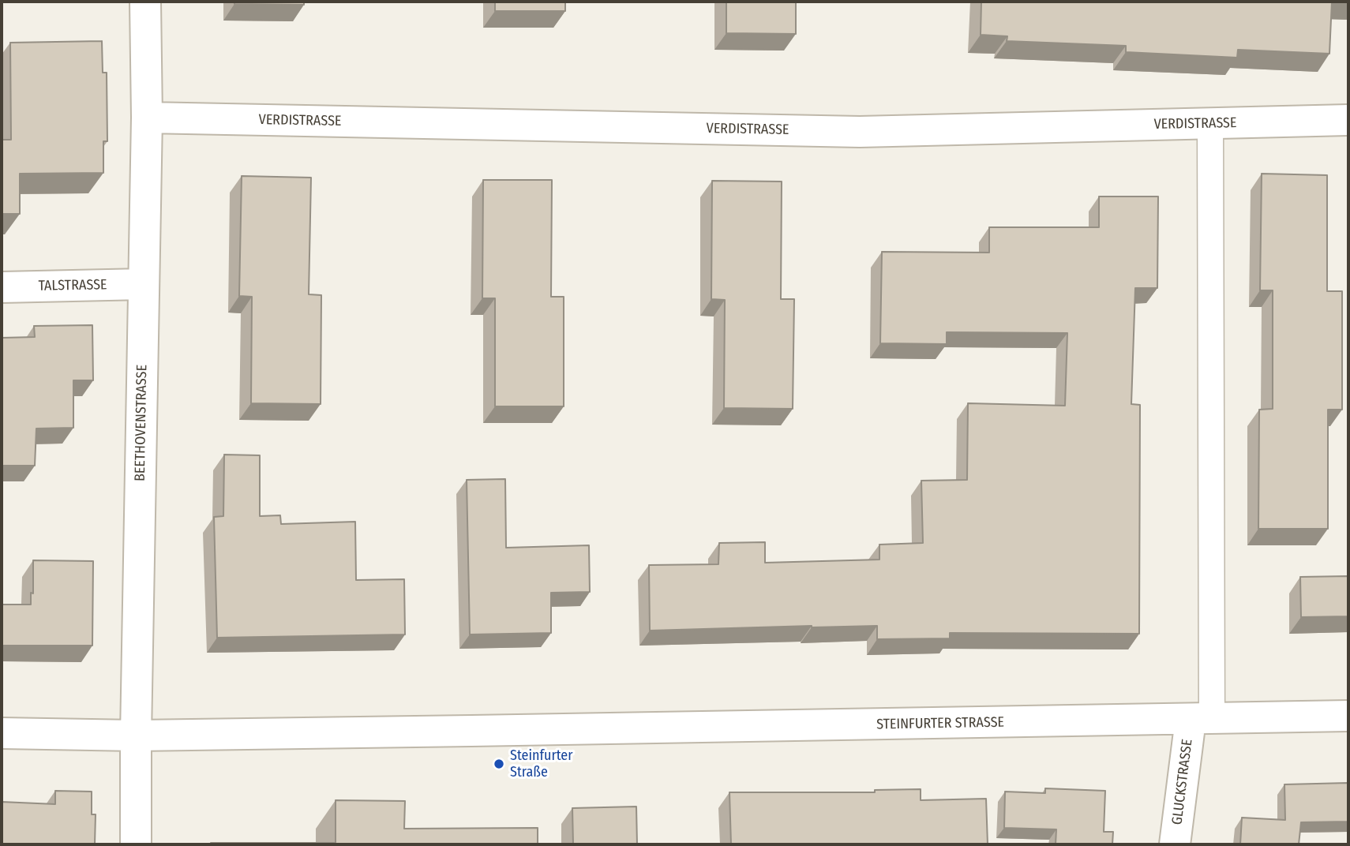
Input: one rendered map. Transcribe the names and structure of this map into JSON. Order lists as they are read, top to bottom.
{
  "streets": {
    "street": [
      "VERDISTRASSE",
      "TALSTRASSE",
      "BEETHOVENSTRASSE",
      "STEINFURTER STRASSE",
      "GLUCKSTRASSE"
    ]
  },
  "crossings": [
    ["VERDISTRASSE", "BEETHOVENSTRASSE"],
    ["TALSTRASSE", "BEETHOVENSTRASSE"],
    ["BEETHOVENSTRASSE", "STEINFURTER STRASSE"],
    ["STEINFURTER STRASSE", "GLUCKSTRASSE"]
  ],
  "places": ["Steinfurter Straße"]
}
